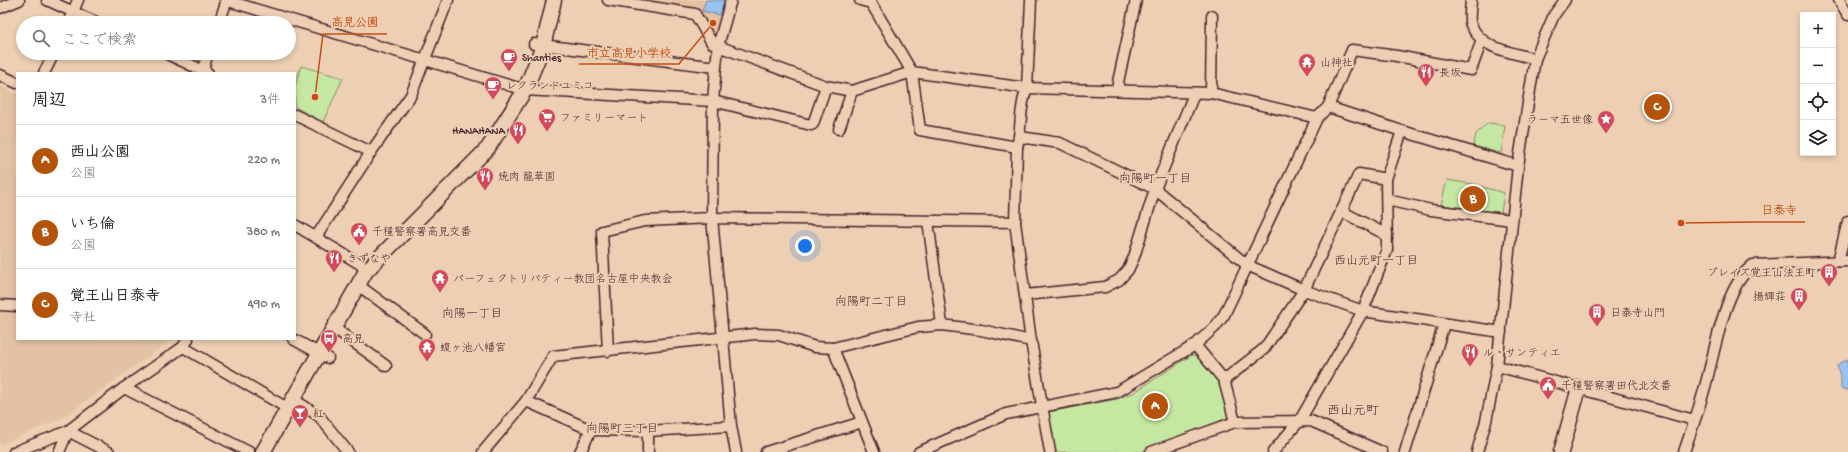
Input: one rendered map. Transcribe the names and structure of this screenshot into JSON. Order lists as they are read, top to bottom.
{
  "districts": [
    "向陽町一丁目",
    "西山元町一丁目",
    "向陽町二丁目",
    "向陽一丁目",
    "西山元町",
    "向陽町三丁目"
  ],
  "places": {
    "other": ["市立高見小学校", "高見公園", "日泰寺"],
    "cafe": ["Shanties", "レクランドユミコ"],
    "temple": ["山神社", "パーフェクトリバティー教団名古屋中央教会", "蝮ヶ池八幡宮"],
    "restaurant": [
      "長坂",
      "HANAHANA",
      "焼肉 龍華園",
      "きずなや",
      "ル・サンティエ"
    ],
    "supermarket": ["ファミリーマート"],
    "place": ["ラーマ五世像"],
    "public building": ["千種警察署高見交番", "千種警察署田代北交番"],
    "building": ["ブレイズ覚王山法王町", "揚輝荘", "日泰寺山門"],
    "bus stop": ["高見"],
    "bar": ["紅"]
  },
  "page": {
    "map_buttons": ["+", "−"],
    "search": "ここで検索",
    "heading": ["周辺", "3件"],
    "pins": ["C", "B", "A"],
    "list": [
      {
        "mark": "A",
        "name": "西山公園",
        "note": "公園",
        "value": "220 m"
      },
      {
        "mark": "B",
        "name": "いち倫",
        "note": "公園",
        "value": "380 m"
      },
      {
        "mark": "C",
        "name": "覚王山日泰寺",
        "note": "寺社",
        "value": "490 m"
      }
    ]
  }
}
